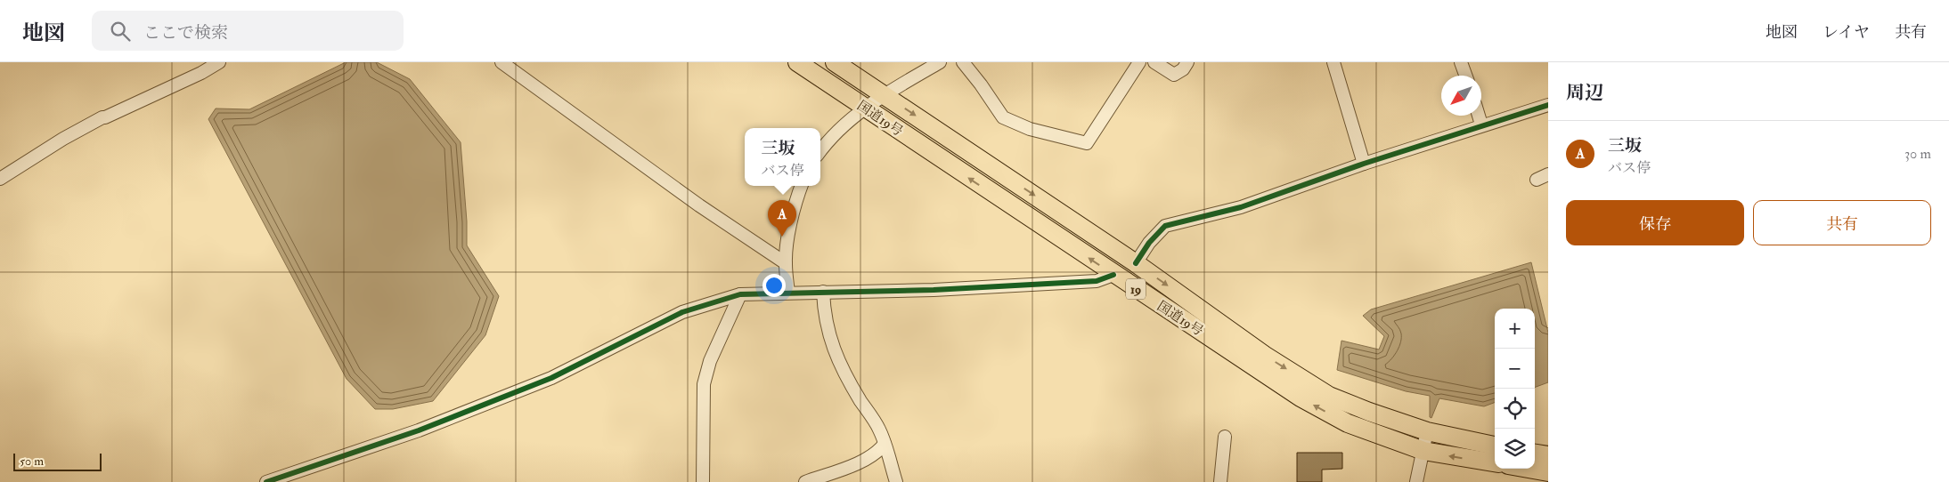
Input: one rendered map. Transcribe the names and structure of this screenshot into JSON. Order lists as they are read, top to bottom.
{
  "streets": {
    "highway": ["国道19号", "19"]
  },
  "scale_bar": "50 m",
  "north": "bottom left",
  "page": {
    "header": "地図",
    "search": "ここで検索",
    "nav": ["地図", "レイヤ", "共有"],
    "heading": "周辺",
    "list": [
      {
        "mark": "A",
        "name": "三坂",
        "note": "バス停",
        "value": "30 m"
      }
    ],
    "popup": ["三坂", "バス停"],
    "buttons": ["保存", "共有"],
    "pins": "A",
    "map_buttons": ["+", "−"],
    "scale": "50 m"
  }
}
